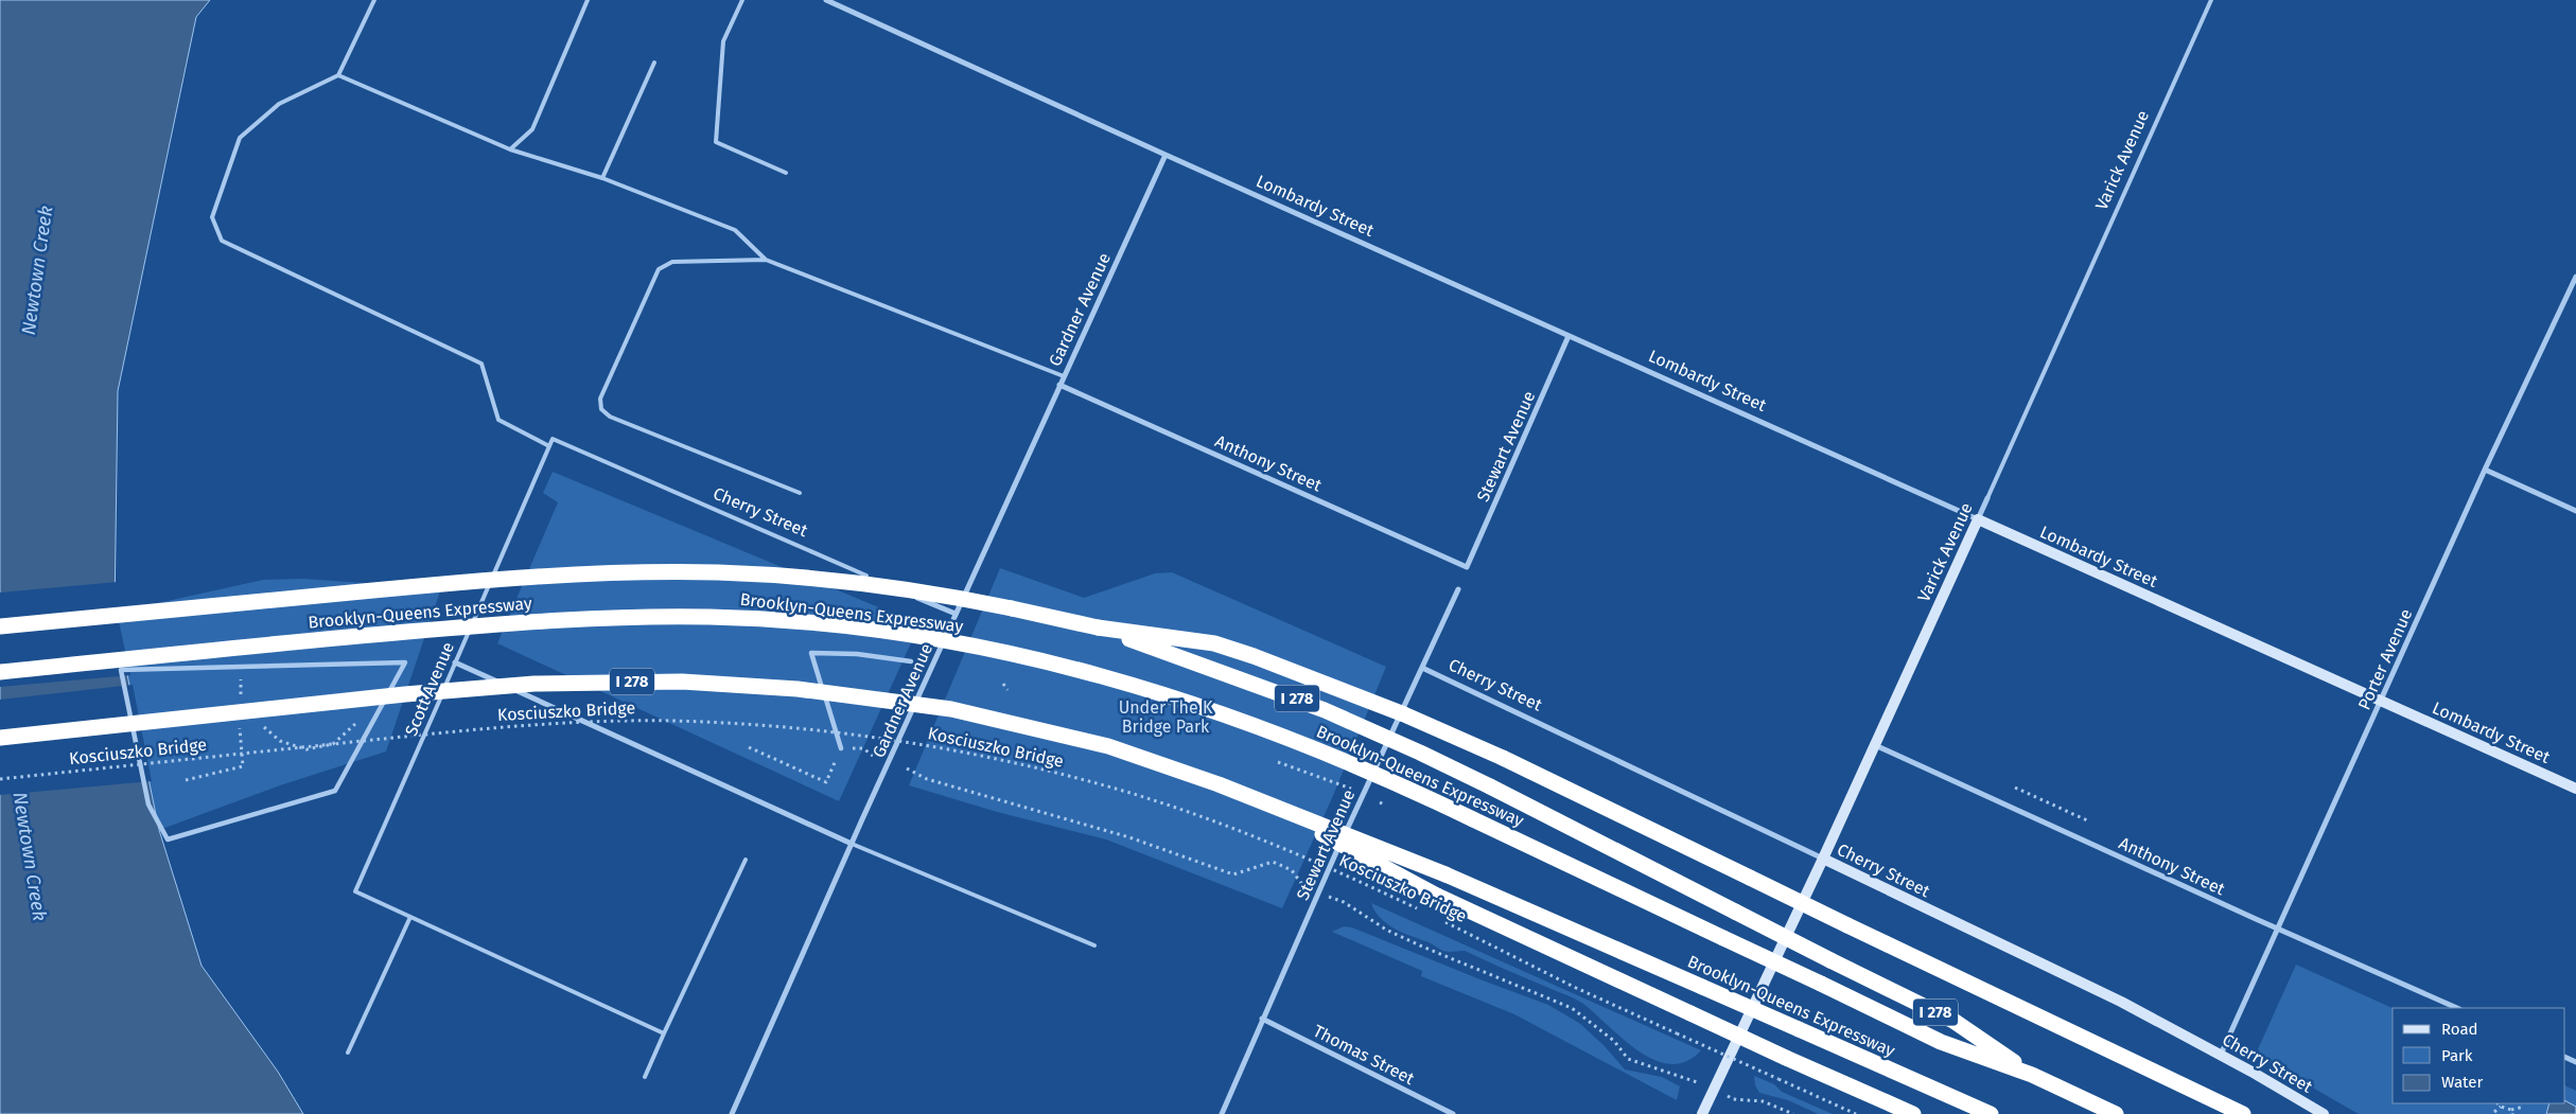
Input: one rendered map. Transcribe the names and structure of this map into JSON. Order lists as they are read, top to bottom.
{
  "streets": {
    "highway": ["Brooklyn-Queens Expressway", "I 278"],
    "main road": ["Varick Avenue", "Lombardy Street", "Cherry Street"],
    "street": [
      "Gardner Avenue",
      "Stewart Avenue",
      "Anthony Street",
      "Porter Avenue",
      "Thomas Street"
    ],
    "lane": ["Scott Avenue"],
    "path": ["Kosciuszko Bridge"]
  },
  "crossings": [
    ["Varick Avenue", "Lombardy Street"],
    ["Varick Avenue", "Anthony Street"],
    ["Varick Avenue", "Cherry Street"],
    ["Lombardy Street", "Gardner Avenue"],
    ["Lombardy Street", "Stewart Avenue"],
    ["Lombardy Street", "Porter Avenue"],
    ["Gardner Avenue", "Anthony Street"],
    ["Gardner Avenue", "Cherry Street"],
    ["Stewart Avenue", "Anthony Street"],
    ["Stewart Avenue", "Cherry Street"],
    ["Stewart Avenue", "Thomas Street"],
    ["Anthony Street", "Porter Avenue"],
    ["Cherry Street", "Porter Avenue"],
    ["Cherry Street", "Scott Avenue"],
    ["Brooklyn-Queens Expressway", "I 278"]
  ],
  "water": ["Newtown Creek"],
  "parks": ["Under The K Bridge Park"],
  "legend": ["Road", "Park", "Water"]
}
